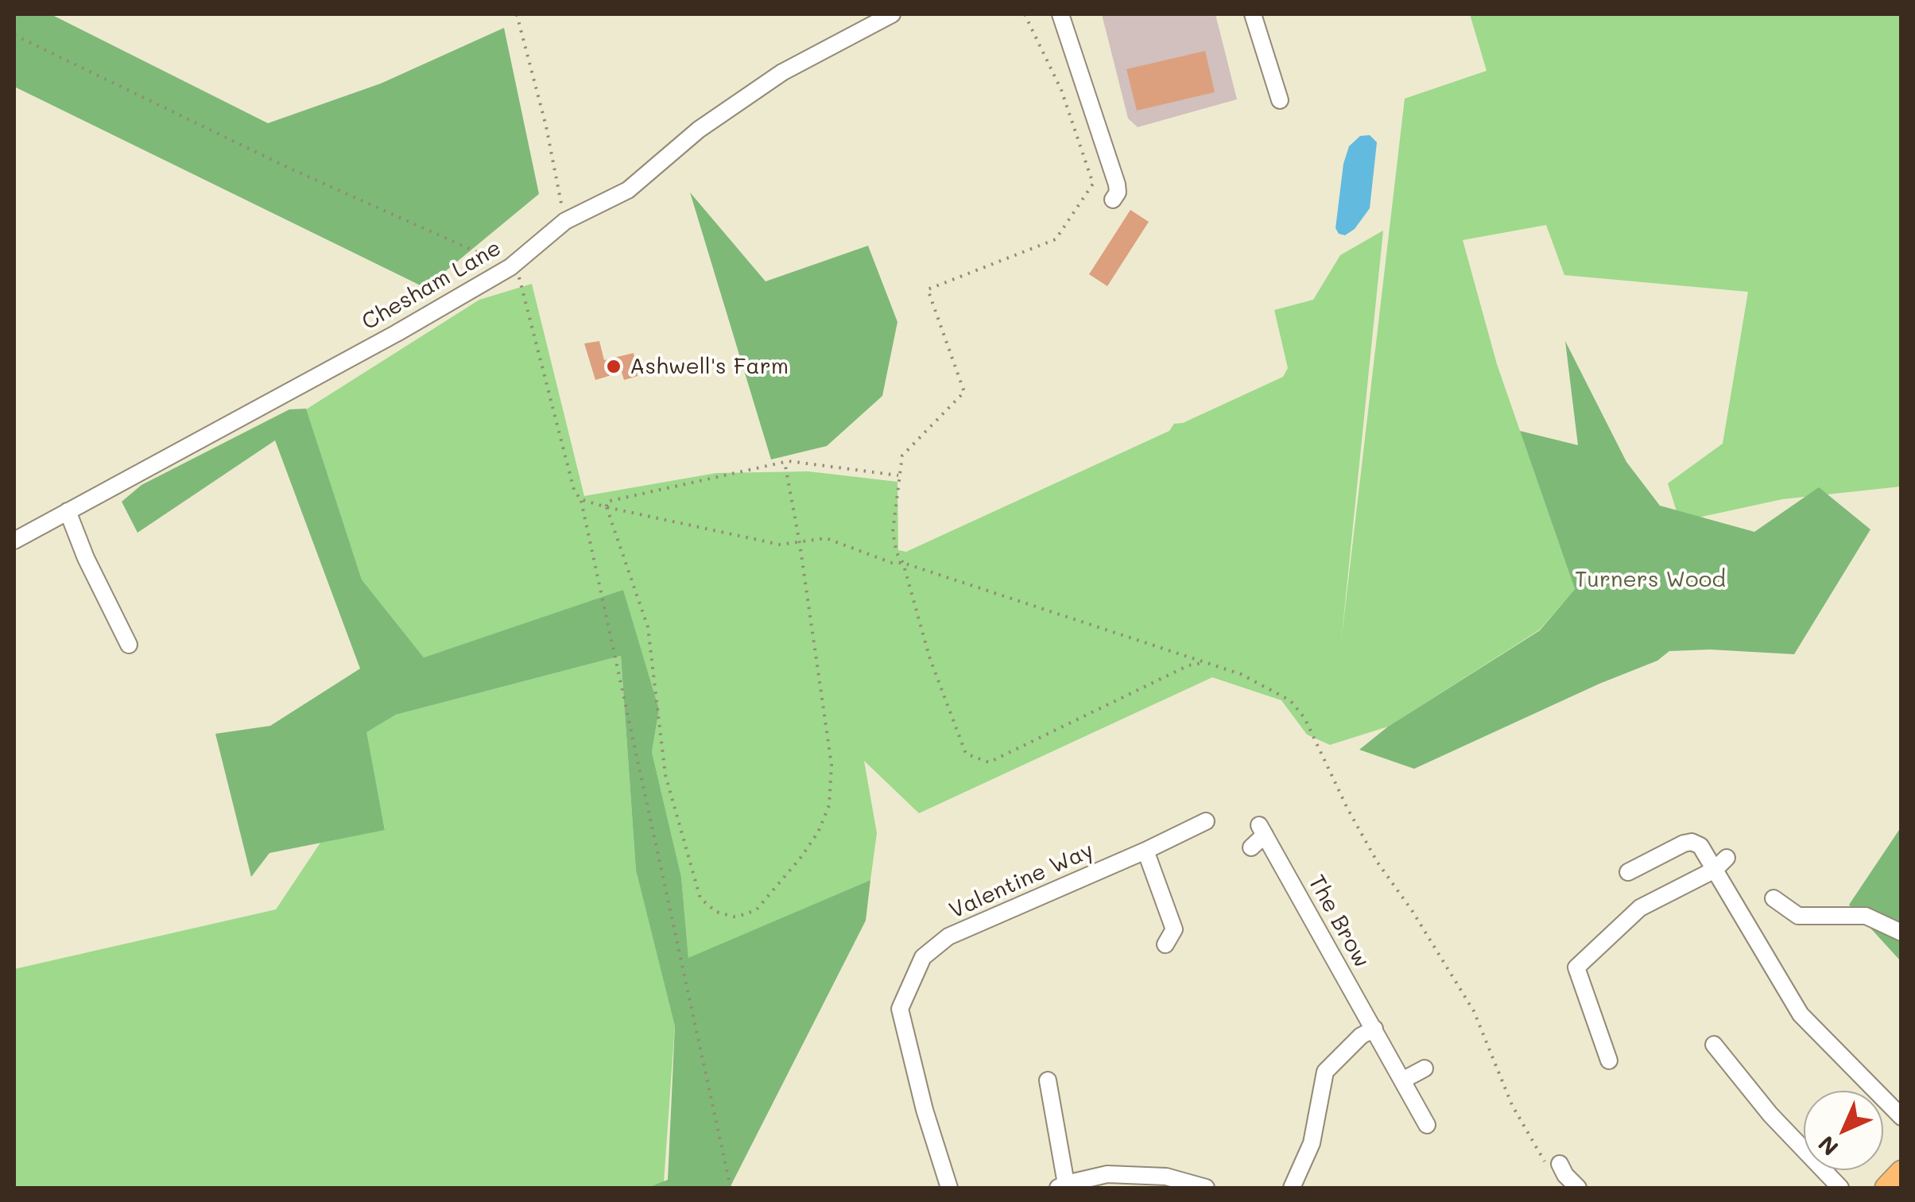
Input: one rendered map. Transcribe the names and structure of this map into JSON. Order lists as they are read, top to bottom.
{
  "streets": {
    "street": ["Chesham Lane", "Valentine Way", "The Brow"]
  },
  "parks": ["Turners Wood"],
  "places": ["Ashwell's Farm"],
  "north": "bottom left"
}
